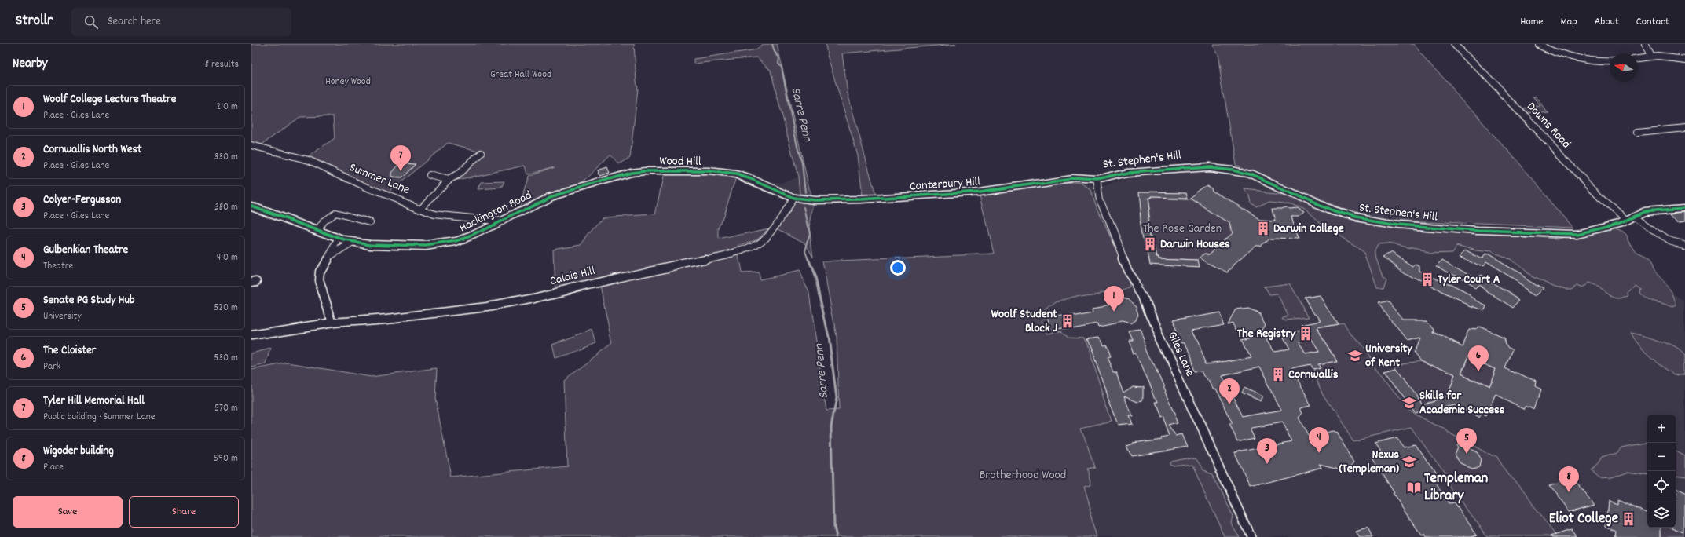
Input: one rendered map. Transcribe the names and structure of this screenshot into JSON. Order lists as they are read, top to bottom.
{
  "streets": {
    "street": [
      "Downs Road",
      "St. Stephen's Hill",
      "Wood Hill",
      "Summer Lane",
      "Canterbury Hill",
      "Hackington Road",
      "Calais Hill",
      "Giles Lane"
    ]
  },
  "crossings": [
    ["Downs Road", "St. Stephen's Hill"],
    ["St. Stephen's Hill", "Canterbury Hill"],
    ["St. Stephen's Hill", "Giles Lane"],
    ["Wood Hill", "Canterbury Hill"],
    ["Wood Hill", "Hackington Road"],
    ["Wood Hill", "Calais Hill"],
    ["Summer Lane", "Hackington Road"],
    ["Canterbury Hill", "Calais Hill"],
    ["Canterbury Hill", "Giles Lane"]
  ],
  "water": ["Sarre Penn"],
  "parks": [
    "Great Hall Wood",
    "Honey Wood",
    "The Rose Garden",
    "Brotherhood Wood"
  ],
  "places": {
    "building": [
      "Darwin College",
      "Darwin Houses",
      "Tyler Court A",
      "Woolf Student Block J",
      "The Registry",
      "Cornwallis",
      "Eliot College"
    ],
    "school or university": ["University of Kent", "Skills for Academic Success", "Nexus (Templeman)"],
    "library": ["Templeman Library"]
  },
  "north": "left",
  "page": {
    "header": "Strollr",
    "search": "Search here",
    "nav": [
      "Home",
      "Map",
      "About",
      "Contact"
    ],
    "heading": ["Nearby", "8 results"],
    "list": [
      {
        "mark": "1",
        "name": "Woolf College Lecture Theatre",
        "note": "Place · Giles Lane",
        "value": "210 m"
      },
      {
        "mark": "2",
        "name": "Cornwallis North West",
        "note": "Place · Giles Lane",
        "value": "330 m"
      },
      {
        "mark": "3",
        "name": "Colyer-Fergusson",
        "note": "Place · Giles Lane",
        "value": "380 m"
      },
      {
        "mark": "4",
        "name": "Gulbenkian Theatre",
        "note": "Theatre",
        "value": "410 m"
      },
      {
        "mark": "5",
        "name": "Senate PG Study Hub",
        "note": "University",
        "value": "520 m"
      },
      {
        "mark": "6",
        "name": "The Cloister",
        "note": "Park",
        "value": "530 m"
      },
      {
        "mark": "7",
        "name": "Tyler Hill Memorial Hall",
        "note": "Public building · Summer Lane",
        "value": "570 m"
      },
      {
        "mark": "8",
        "name": "Wigoder building",
        "note": "Place",
        "value": "590 m"
      }
    ],
    "pins": [
      "7",
      "1",
      "6",
      "2",
      "4",
      "5",
      "3",
      "8"
    ],
    "map_buttons": ["+", "−"],
    "buttons": ["Save", "Share"]
  }
}
